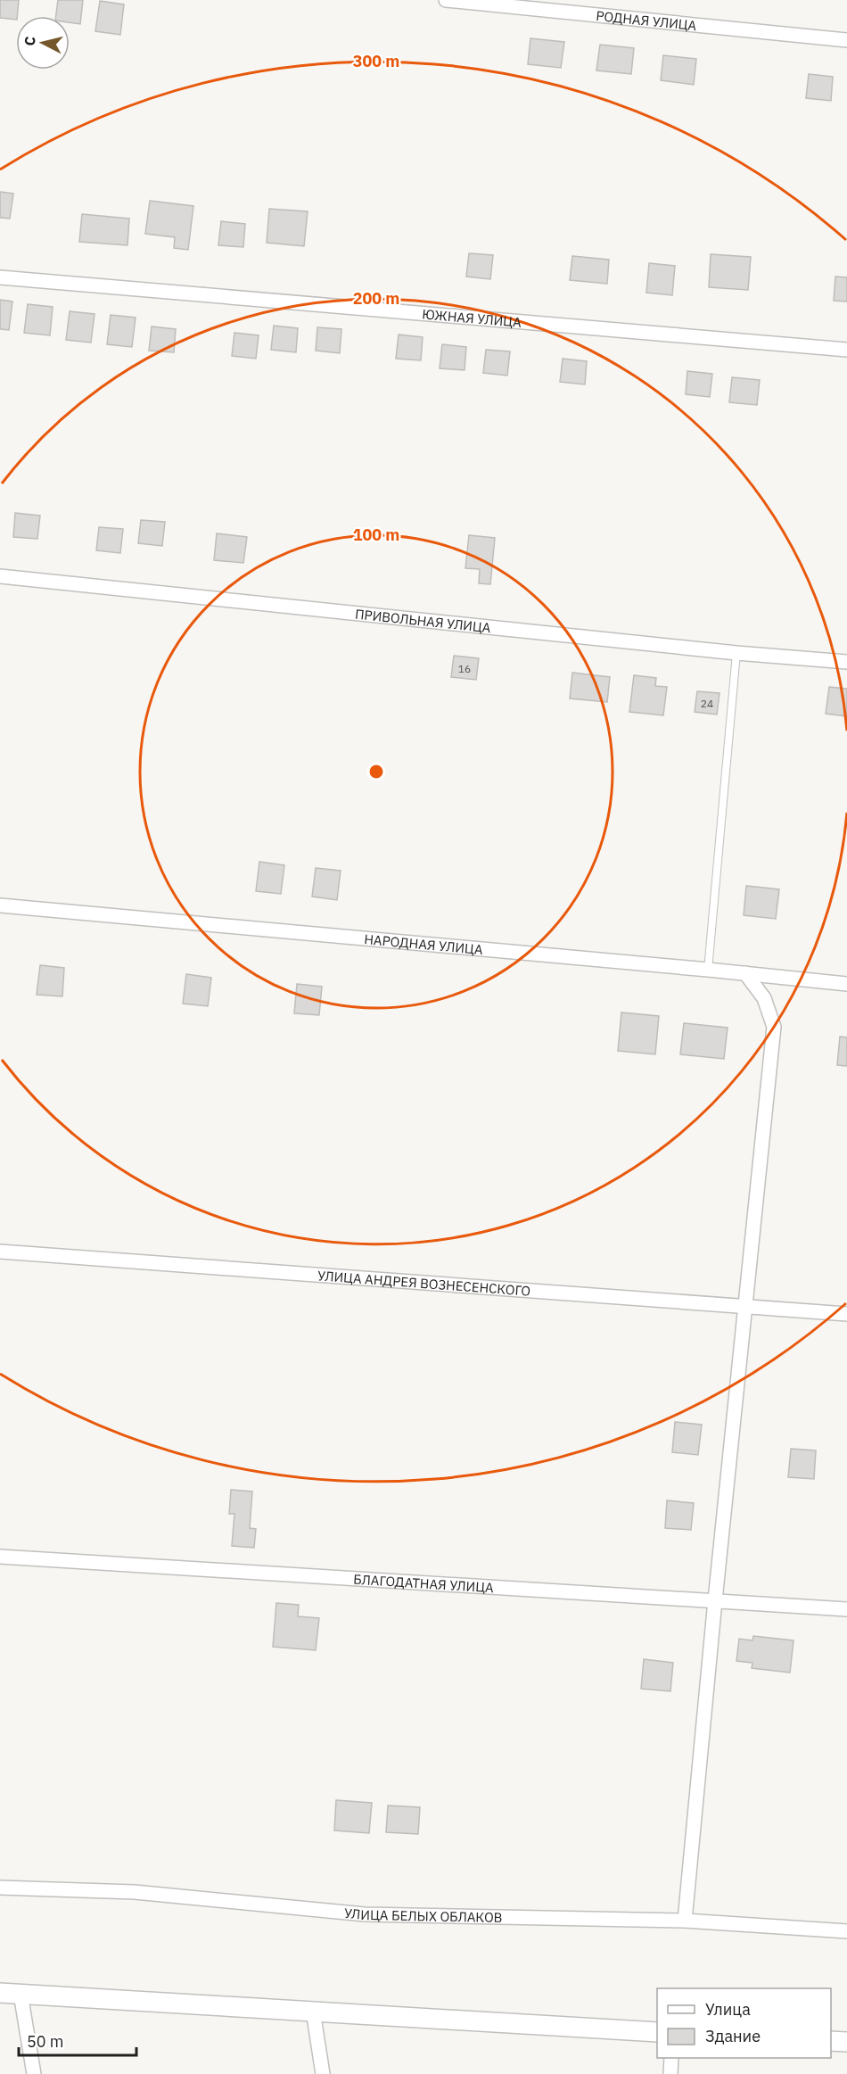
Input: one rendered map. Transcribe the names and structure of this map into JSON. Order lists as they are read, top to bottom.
{
  "streets": {
    "street": [
      "РОДНАЯ УЛИЦА",
      "ЮЖНАЯ УЛИЦА",
      "ПРИВОЛЬНАЯ УЛИЦА",
      "НАРОДНАЯ УЛИЦА",
      "УЛИЦА АНДРЕЯ ВОЗНЕСЕНСКОГО",
      "БЛАГОДАТНАЯ УЛИЦА",
      "УЛИЦА БЕЛЫХ ОБЛАКОВ"
    ]
  },
  "house_numbers": ["16", "24"],
  "legend": ["Улица", "Здание"],
  "scale_bar": "50 m",
  "north": "left",
  "rings": ["300 m", "200 m", "100 m"]
}
